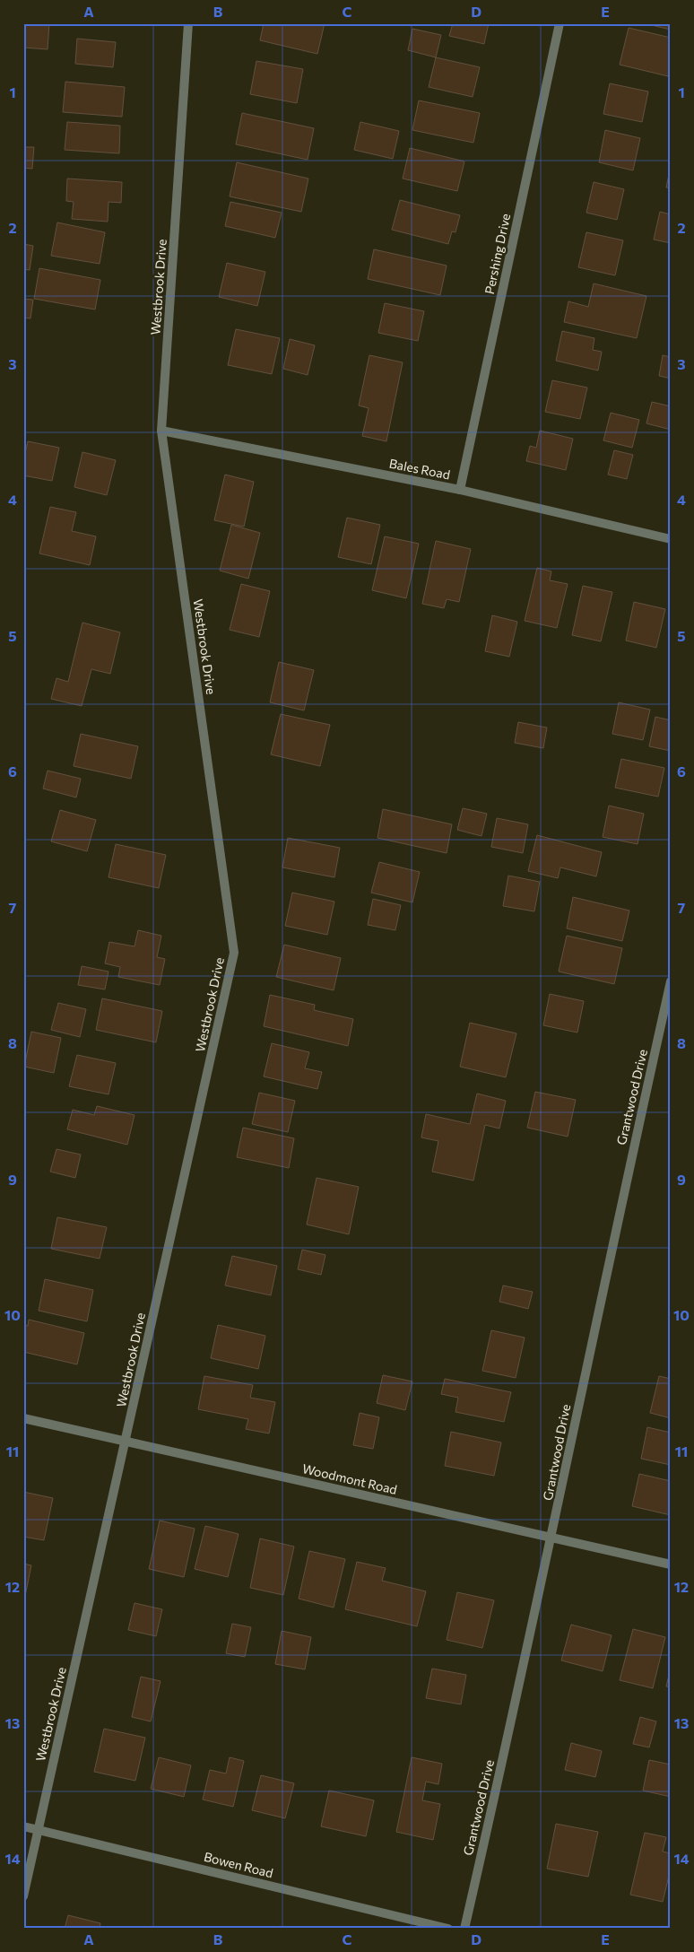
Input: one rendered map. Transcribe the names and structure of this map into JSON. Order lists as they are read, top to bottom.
{
  "streets": {
    "street": [
      "Pershing Drive",
      "Westbrook Drive",
      "Bales Road",
      "Grantwood Drive",
      "Woodmont Road",
      "Bowen Road"
    ]
  },
  "crossings": [
    ["Pershing Drive", "Bales Road"],
    ["Westbrook Drive", "Bales Road"],
    ["Westbrook Drive", "Woodmont Road"],
    ["Westbrook Drive", "Bowen Road"],
    ["Grantwood Drive", "Woodmont Road"]
  ],
  "grid": {
    "columns": [
      "A",
      "B",
      "C",
      "D",
      "E"
    ],
    "rows": [
      "1",
      "2",
      "3",
      "4",
      "5",
      "6",
      "7",
      "8",
      "9",
      "10",
      "11",
      "12",
      "13",
      "14"
    ]
  }
}
